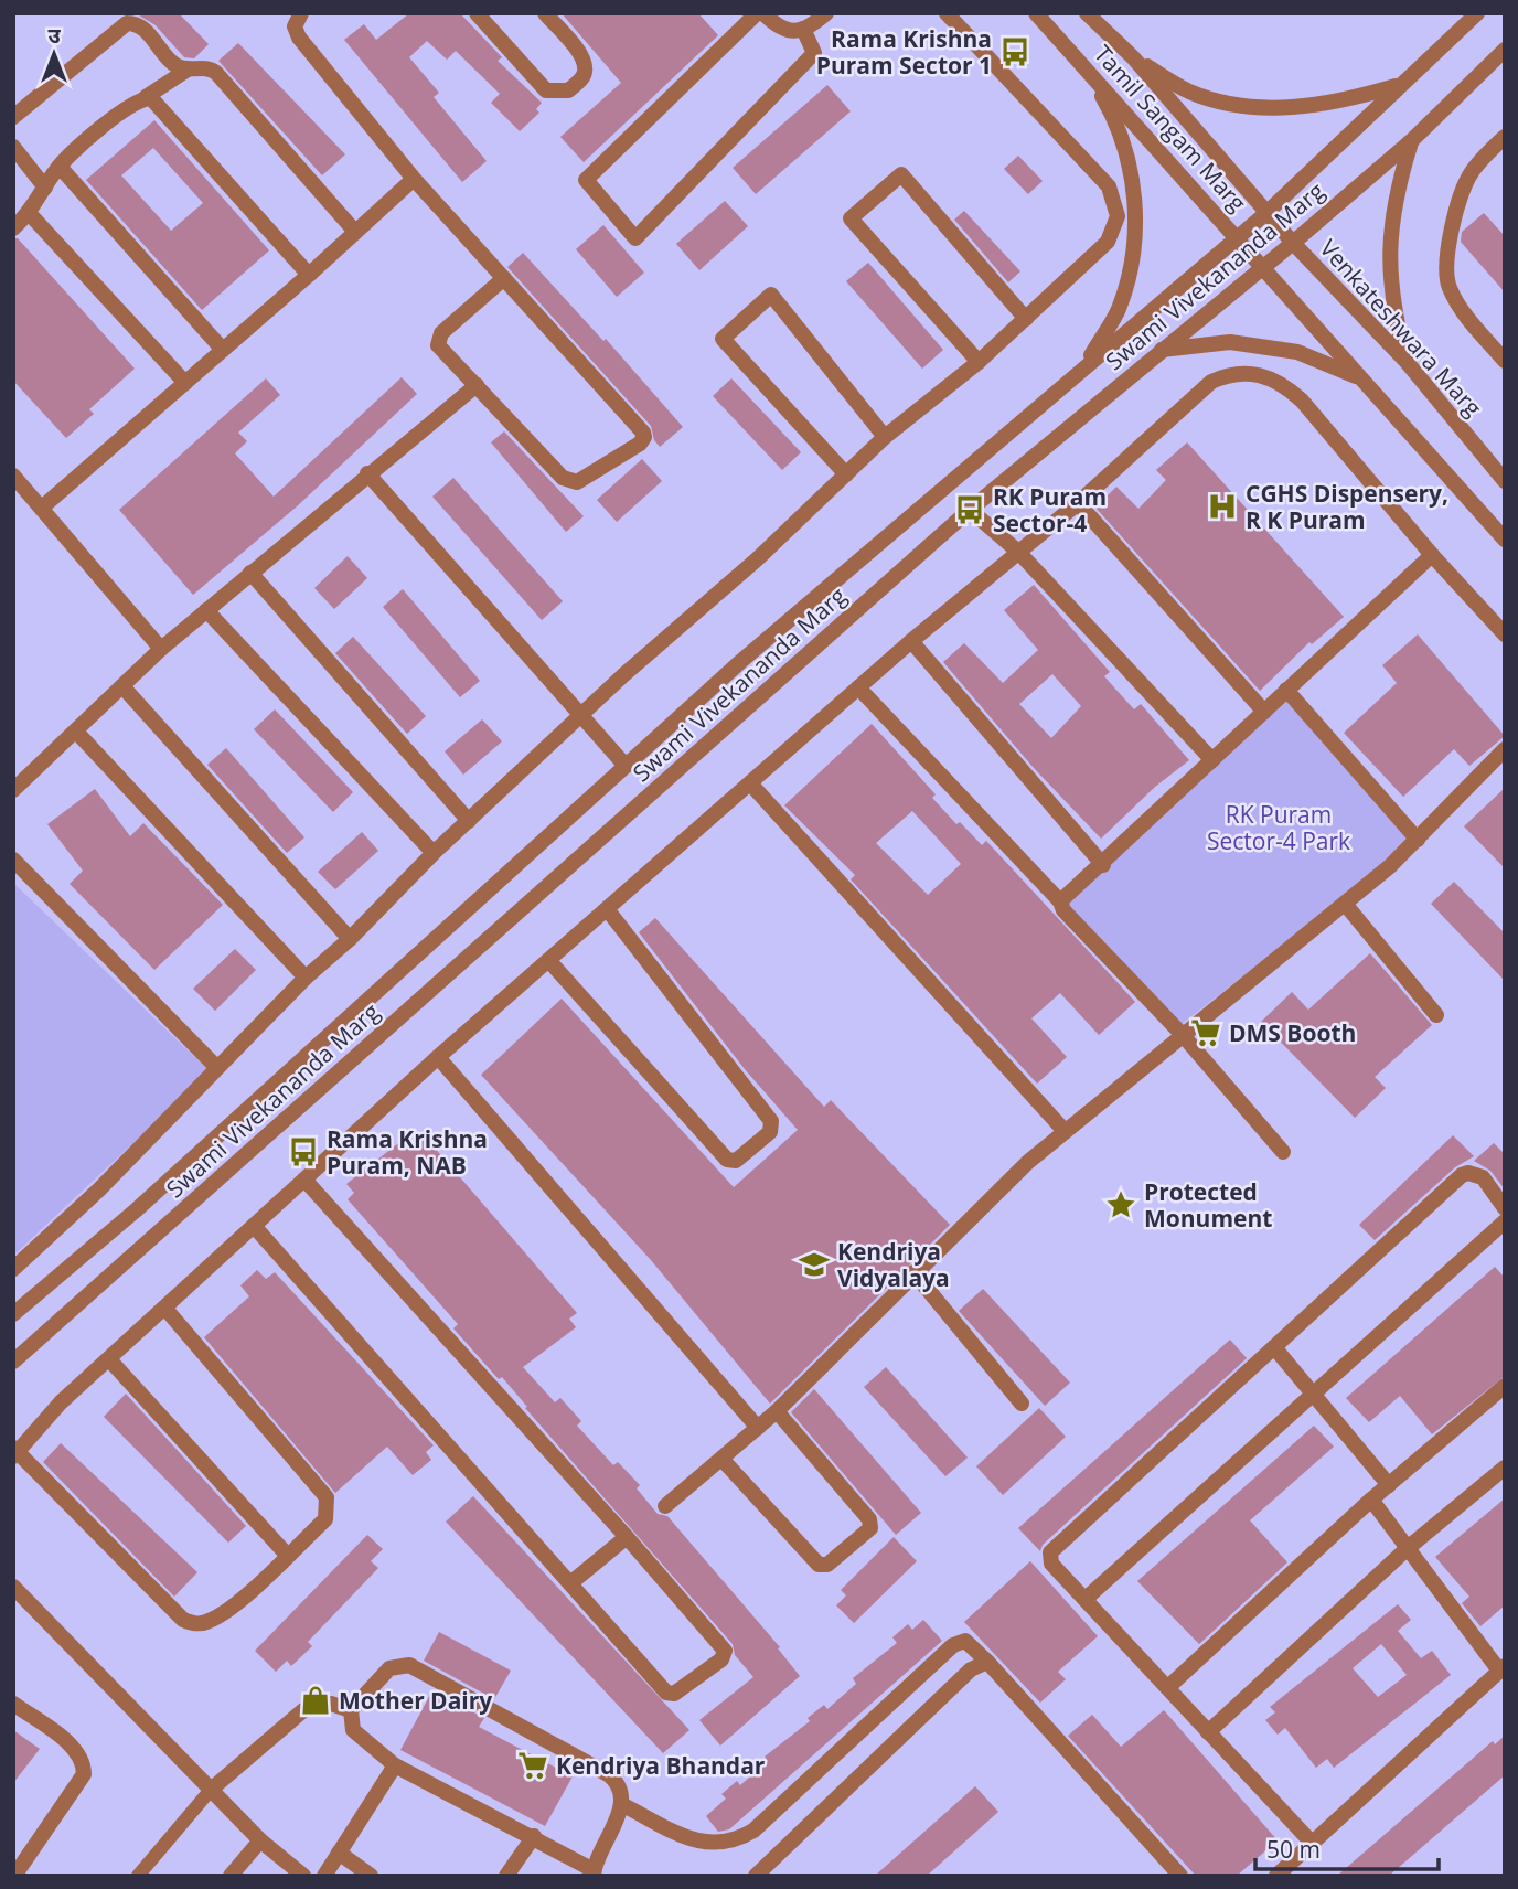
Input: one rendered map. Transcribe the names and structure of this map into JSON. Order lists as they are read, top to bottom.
{
  "streets": {
    "street": ["Tamil Sangam Marg", "Swami Vivekananda Marg", "Venkateshwara Marg"]
  },
  "crossings": [
    ["Tamil Sangam Marg", "Swami Vivekananda Marg"],
    ["Tamil Sangam Marg", "Venkateshwara Marg"],
    ["Swami Vivekananda Marg", "Venkateshwara Marg"]
  ],
  "parks": ["RK Puram Sector-4 Park"],
  "places": {
    "bus stop": ["Rama Krishna Puram Sector 1", "RK Puram Sector-4", "Rama Krishna Puram, NAB"],
    "hospital": ["CGHS Dispensery, R K Puram"],
    "supermarket": ["DMS Booth", "Kendriya Bhandar"],
    "place": ["Protected Monument"],
    "school or university": ["Kendriya Vidyalaya"],
    "shop": ["Mother Dairy"]
  },
  "scale_bar": "50 m",
  "north": "top"
}
